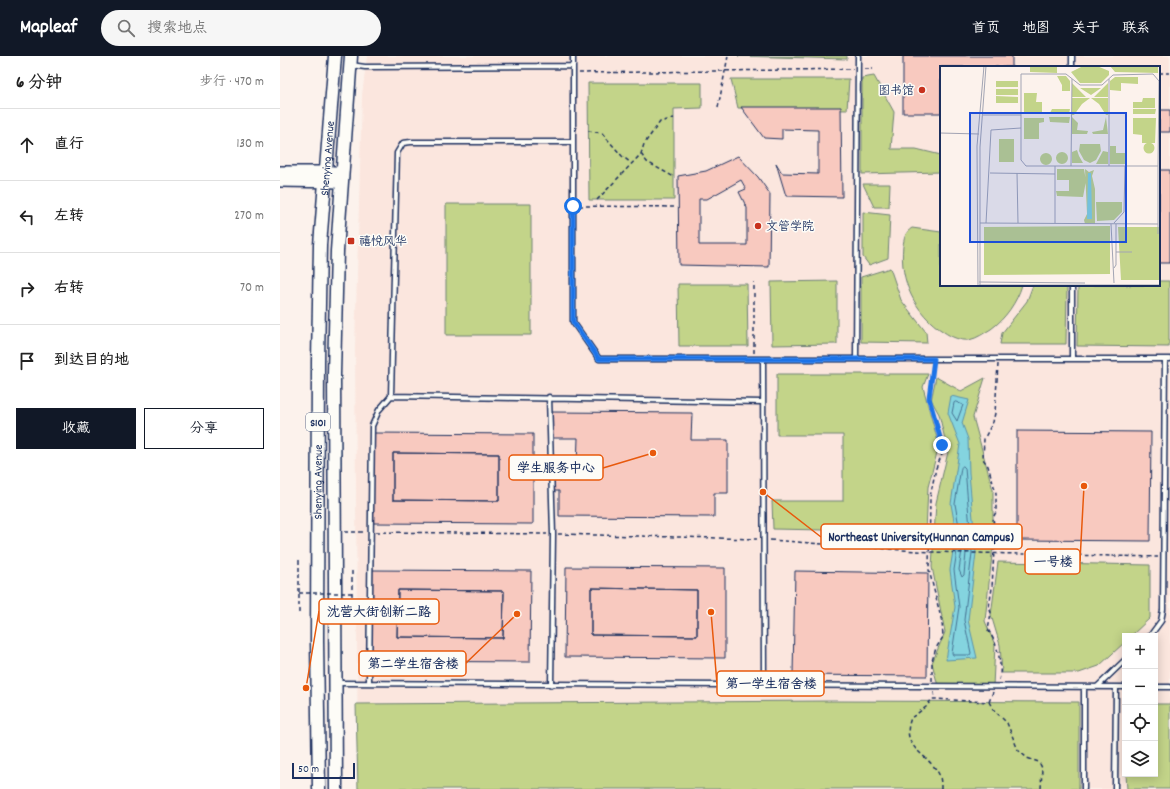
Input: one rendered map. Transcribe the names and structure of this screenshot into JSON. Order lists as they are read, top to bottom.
{
  "streets": {
    "main road": ["Shenying Avenue", "S101"]
  },
  "places": {
    "other": [
      "图书馆",
      "文管学院",
      "学生服务中心",
      "一号楼",
      "Northeast University(Hunnan Campus)",
      "第一学生宿舍楼",
      "第二学生宿舍楼",
      "沈营大街创新二路"
    ],
    "transit": ["禧悦风华"]
  },
  "scale_bar": "50 m",
  "page": {
    "header": "Mapleaf",
    "search": "搜索地点",
    "nav": [
      "首页",
      "地图",
      "关于",
      "联系"
    ],
    "heading": ["6 分钟", "步行 · 470 m"],
    "list": [
      ["直行", "130 m"],
      ["左转", "270 m"],
      ["右转", "70 m"],
      "到达目的地"
    ],
    "buttons": ["收藏", "分享"],
    "map_buttons": ["+", "−"],
    "scale": "50 m"
  }
}
